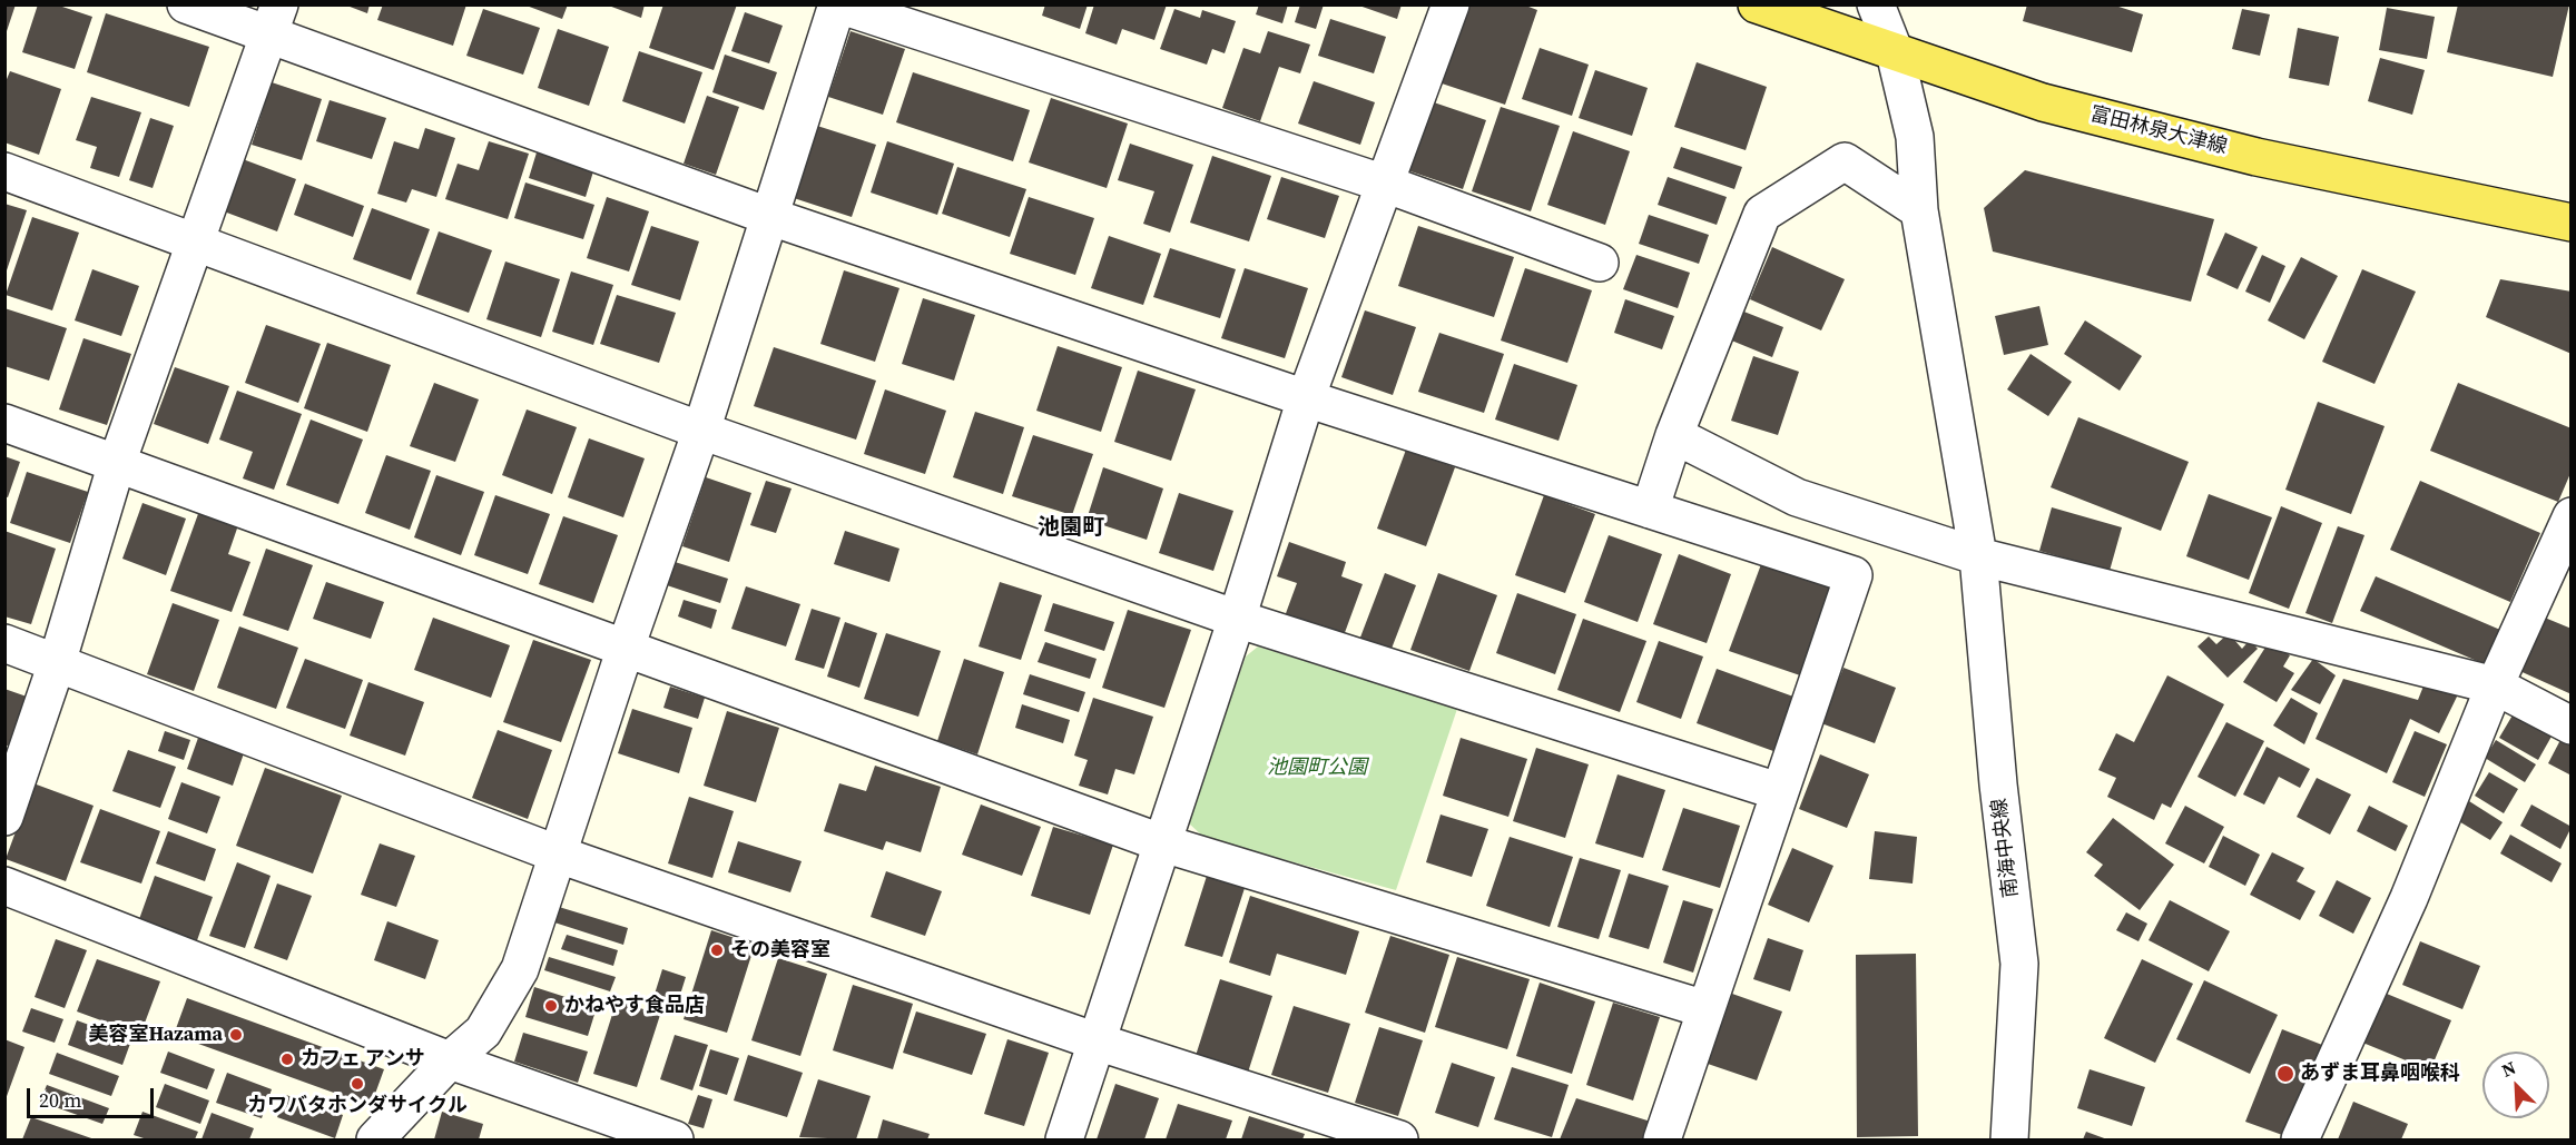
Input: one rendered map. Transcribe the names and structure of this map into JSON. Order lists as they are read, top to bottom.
{
  "streets": {
    "main road": ["富田林泉大津線"],
    "street": ["南海中央線"]
  },
  "crossings": [
    ["富田林泉大津線", "南海中央線"]
  ],
  "districts": ["池園町"],
  "parks": ["池園町公園"],
  "places": [
    "その美容室",
    "かねやす食品店",
    "美容室Hazama",
    "カフェ アンサ",
    "あずま耳鼻咽喉科",
    "カワバタホンダサイクル"
  ],
  "scale_bar": "20 m",
  "north": "top left"
}
